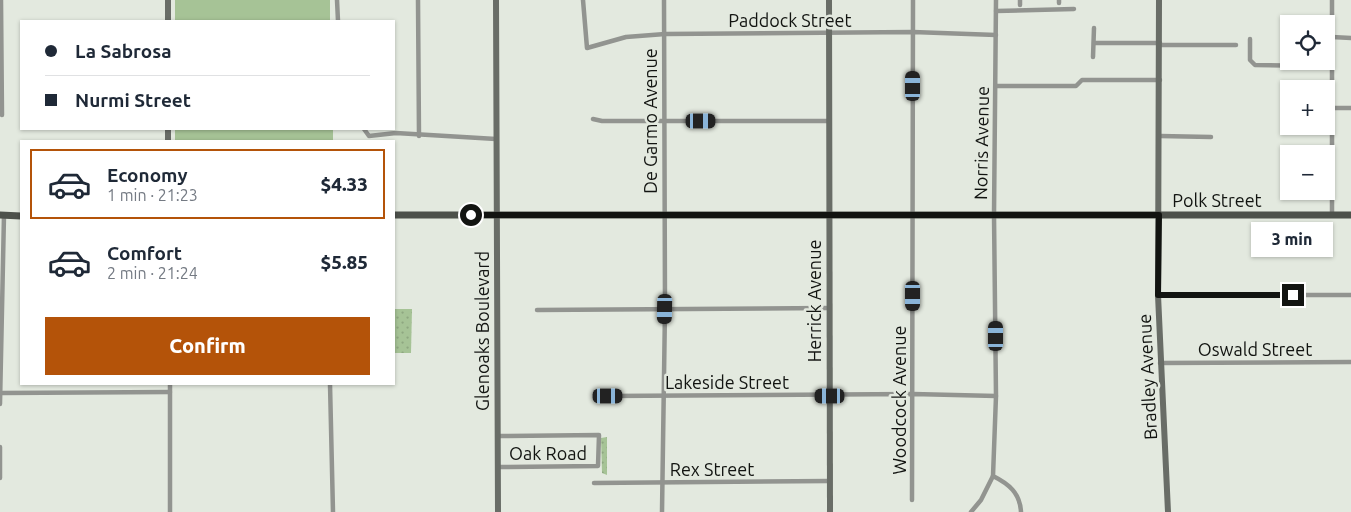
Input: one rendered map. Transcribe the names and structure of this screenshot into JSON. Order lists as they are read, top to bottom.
{
  "streets": {
    "main road": ["Polk Street"],
    "street": [
      "Paddock Street",
      "De Garmo Avenue",
      "Norris Avenue",
      "Herrick Avenue",
      "Glenoaks Boulevard",
      "Oswald Street",
      "Bradley Avenue",
      "Lakeside Street",
      "Woodcock Avenue",
      "Oak Road",
      "Rex Street"
    ]
  },
  "crossings": [
    ["Paddock Street", "De Garmo Avenue"],
    ["Paddock Street", "Norris Avenue"],
    ["Paddock Street", "Herrick Avenue"],
    ["Paddock Street", "Woodcock Avenue"],
    ["De Garmo Avenue", "Polk Street"],
    ["De Garmo Avenue", "Lakeside Street"],
    ["De Garmo Avenue", "Rex Street"],
    ["Norris Avenue", "Polk Street"],
    ["Norris Avenue", "Lakeside Street"],
    ["Polk Street", "Herrick Avenue"],
    ["Polk Street", "Glenoaks Boulevard"],
    ["Polk Street", "Bradley Avenue"],
    ["Polk Street", "Woodcock Avenue"],
    ["Herrick Avenue", "Lakeside Street"],
    ["Herrick Avenue", "Rex Street"],
    ["Glenoaks Boulevard", "Oak Road"],
    ["Oswald Street", "Bradley Avenue"],
    ["Lakeside Street", "Woodcock Avenue"]
  ],
  "page": {
    "map_buttons": ["+", "−"],
    "banner": ["La Sabrosa", "Nurmi Street"],
    "list": [
      {
        "name": "Economy",
        "note": "1 min · 21:23",
        "value": "$4.33"
      },
      {
        "name": "Comfort",
        "note": "2 min · 21:24",
        "value": "$5.85"
      }
    ],
    "bubble": "3 min",
    "buttons": "Confirm"
  }
}
